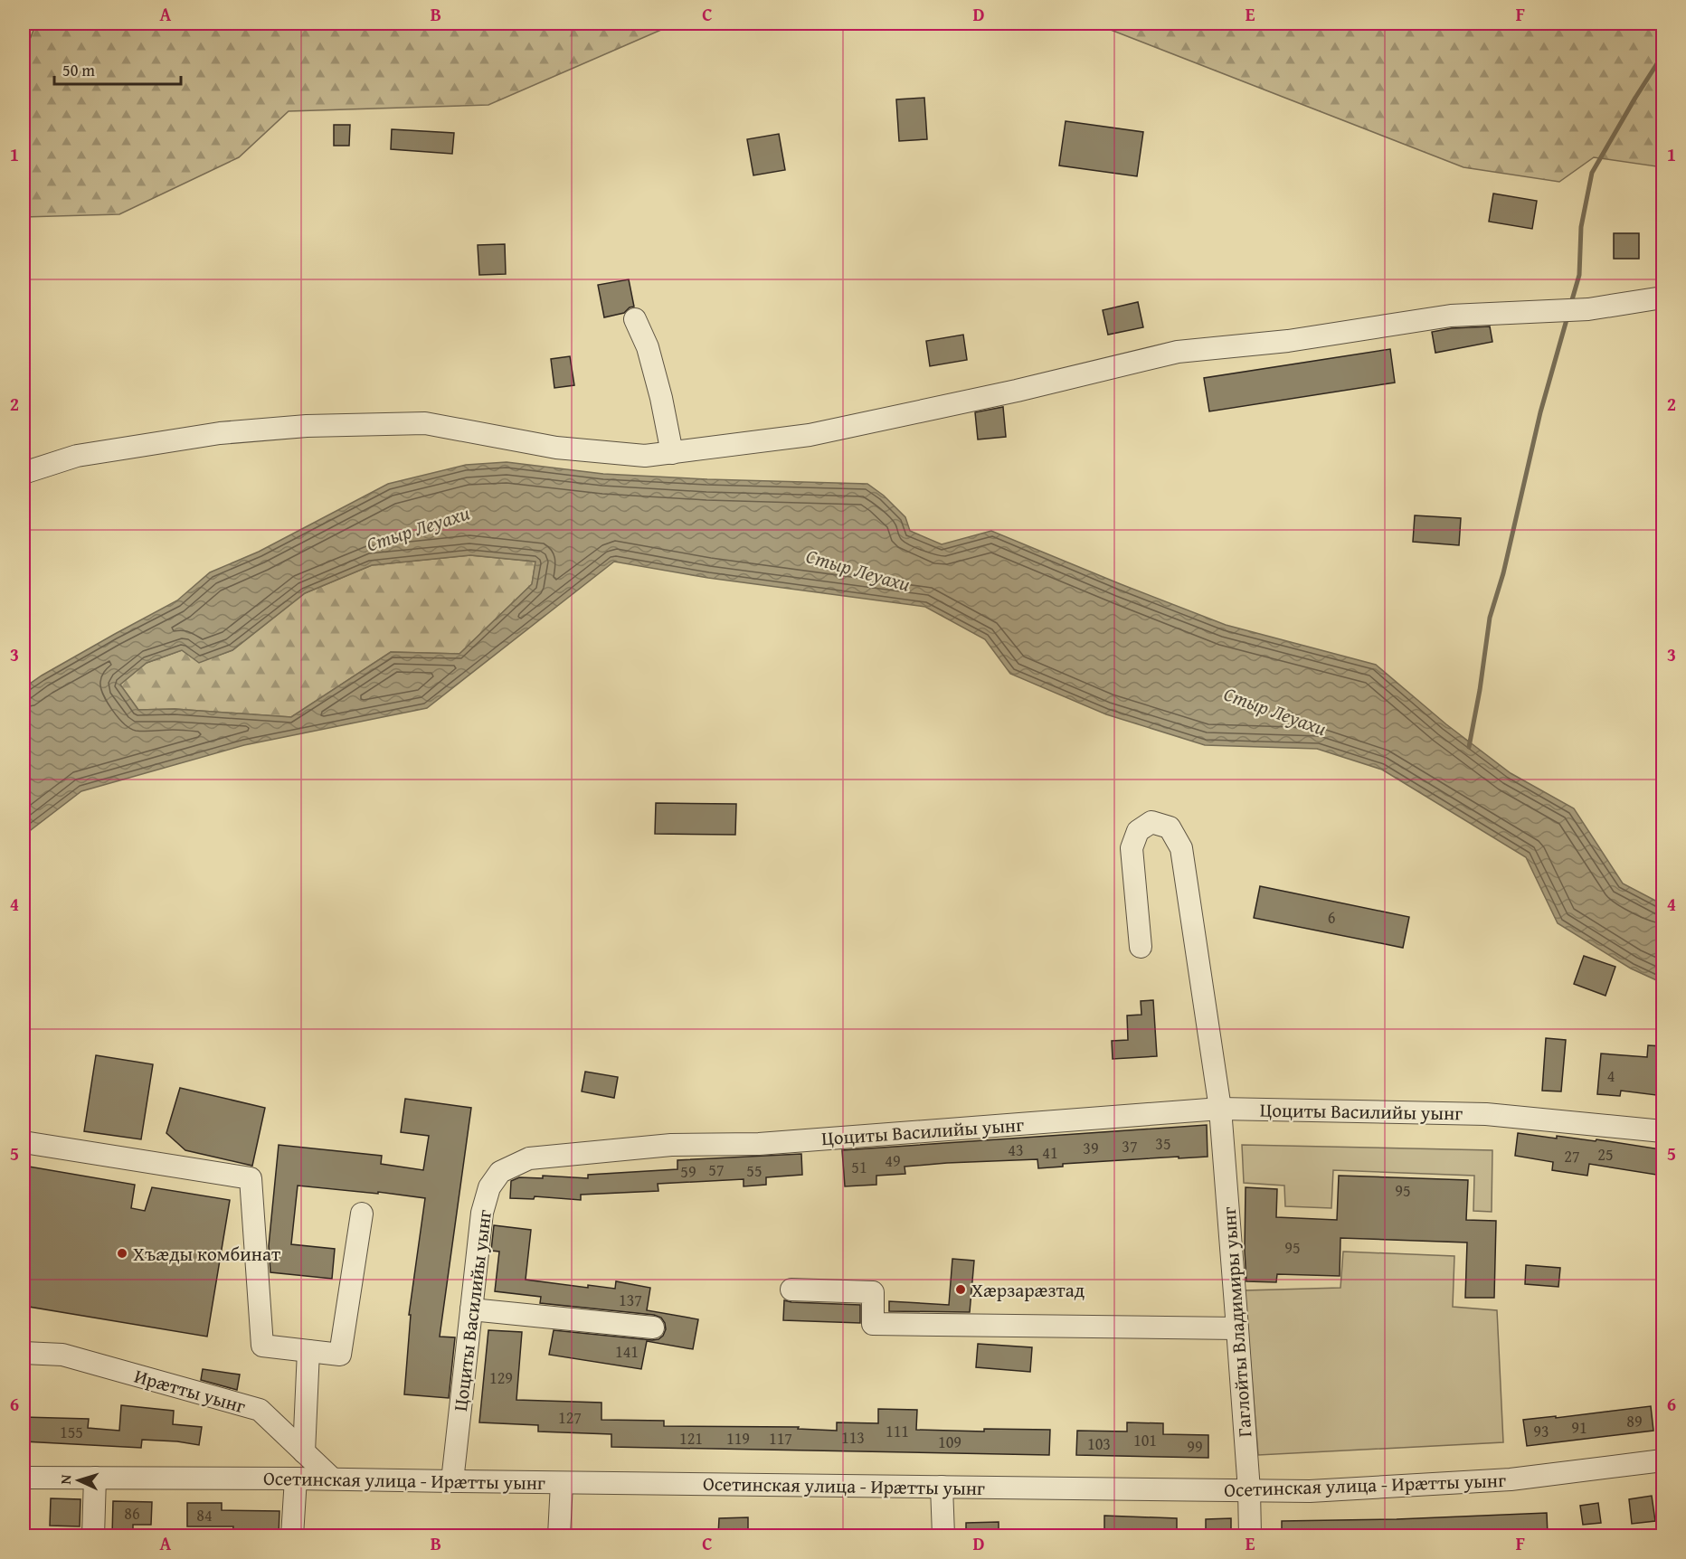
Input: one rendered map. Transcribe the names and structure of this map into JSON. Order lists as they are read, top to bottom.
{
  "streets": {
    "street": [
      "Цоциты Василийы уынг",
      "Гаглойты Владимиры уынг",
      "Ирæтты уынг",
      "Осетинская улица - Ирæтты уынг"
    ]
  },
  "crossings": [
    ["Цоциты Василийы уынг", "Гаглойты Владимиры уынг"],
    ["Цоциты Василийы уынг", "Осетинская улица - Ирæтты уынг"],
    ["Гаглойты Владимиры уынг", "Осетинская улица - Ирæтты уынг"],
    ["Ирæтты уынг", "Осетинская улица - Ирæтты уынг"]
  ],
  "water": ["Стыр Леуахи"],
  "places": ["Хъæды комбинат", "Хæрзарæзтад"],
  "house_numbers": [
    "6",
    "4",
    "35",
    "37",
    "39",
    "43",
    "41",
    "25",
    "27",
    "49",
    "51",
    "57",
    "55",
    "59",
    "95",
    "95",
    "137",
    "141",
    "129",
    "127",
    "89",
    "91",
    "111",
    "93",
    "155",
    "113",
    "121",
    "119",
    "117",
    "101",
    "109",
    "103",
    "99",
    "86",
    "84"
  ],
  "scale_bar": "50 m",
  "north": "left",
  "grid": {
    "columns": [
      "A",
      "B",
      "C",
      "D",
      "E",
      "F"
    ],
    "rows": [
      "1",
      "2",
      "3",
      "4",
      "5",
      "6"
    ]
  }
}
